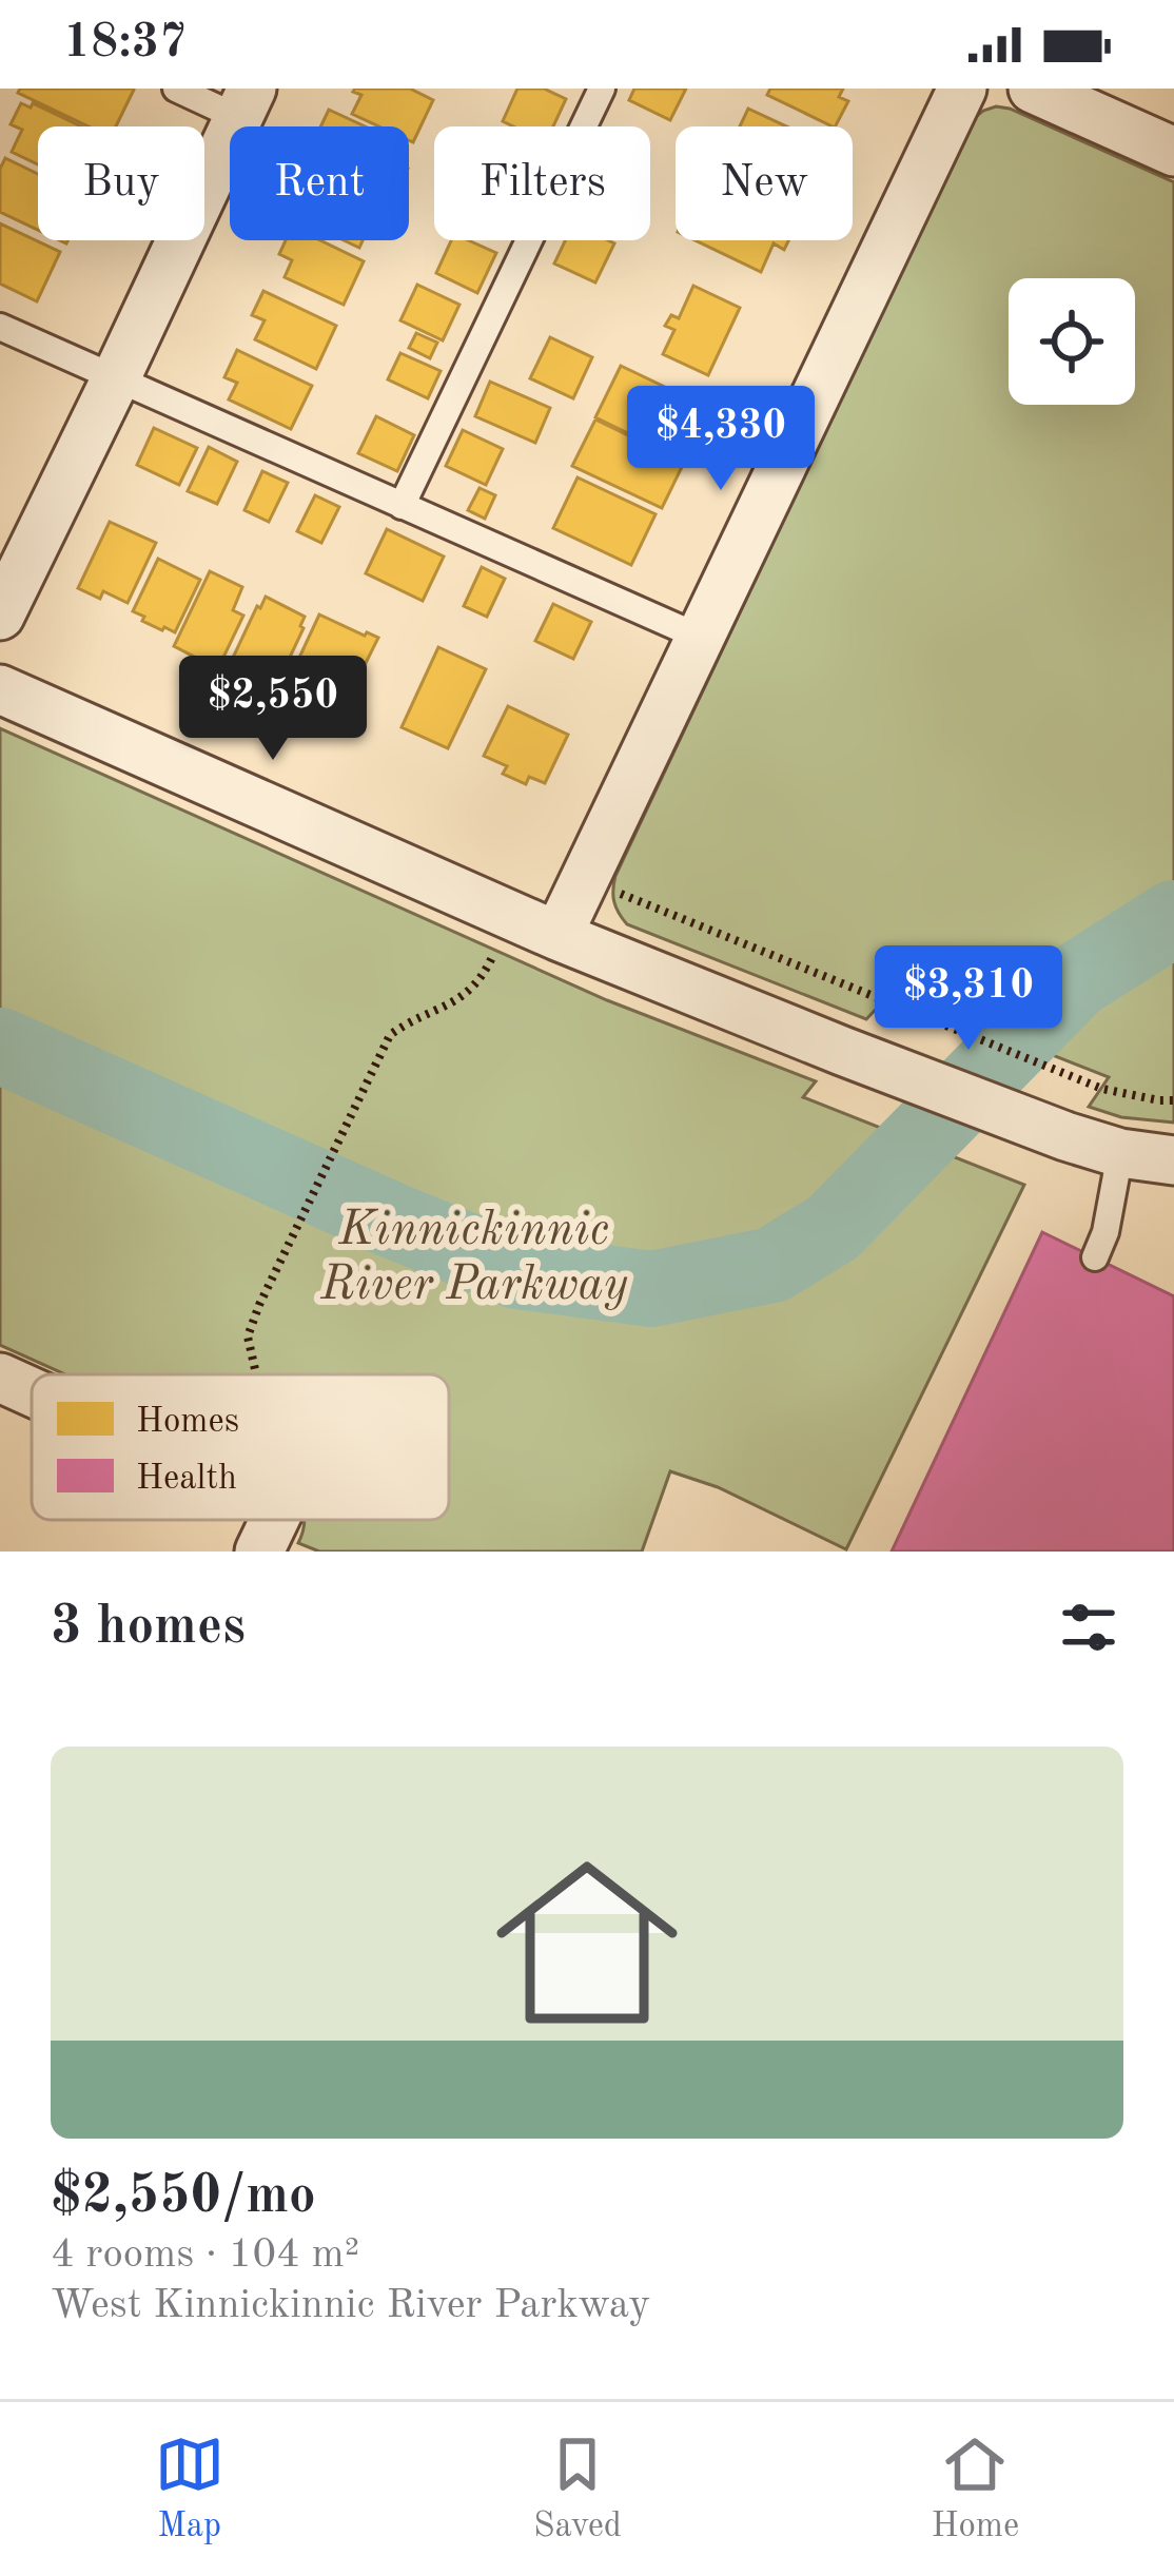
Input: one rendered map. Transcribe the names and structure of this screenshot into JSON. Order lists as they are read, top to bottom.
{
  "parks": ["Kinnickinnic River Parkway"],
  "legend": ["Homes", "Health"],
  "page": {
    "status": "18:37",
    "chip": [
      "Buy",
      "Rent",
      "Filters",
      "New"
    ],
    "price": ["$4,330", "$2,550", "$3,310"],
    "heading": "3 homes",
    "list": [
      {
        "name": "$2,550/mo",
        "note": "4 rooms · 104 m² · West Kinnickinnic River Parkway"
      }
    ],
    "tabs": ["Map", "Saved", "Home"]
  }
}
